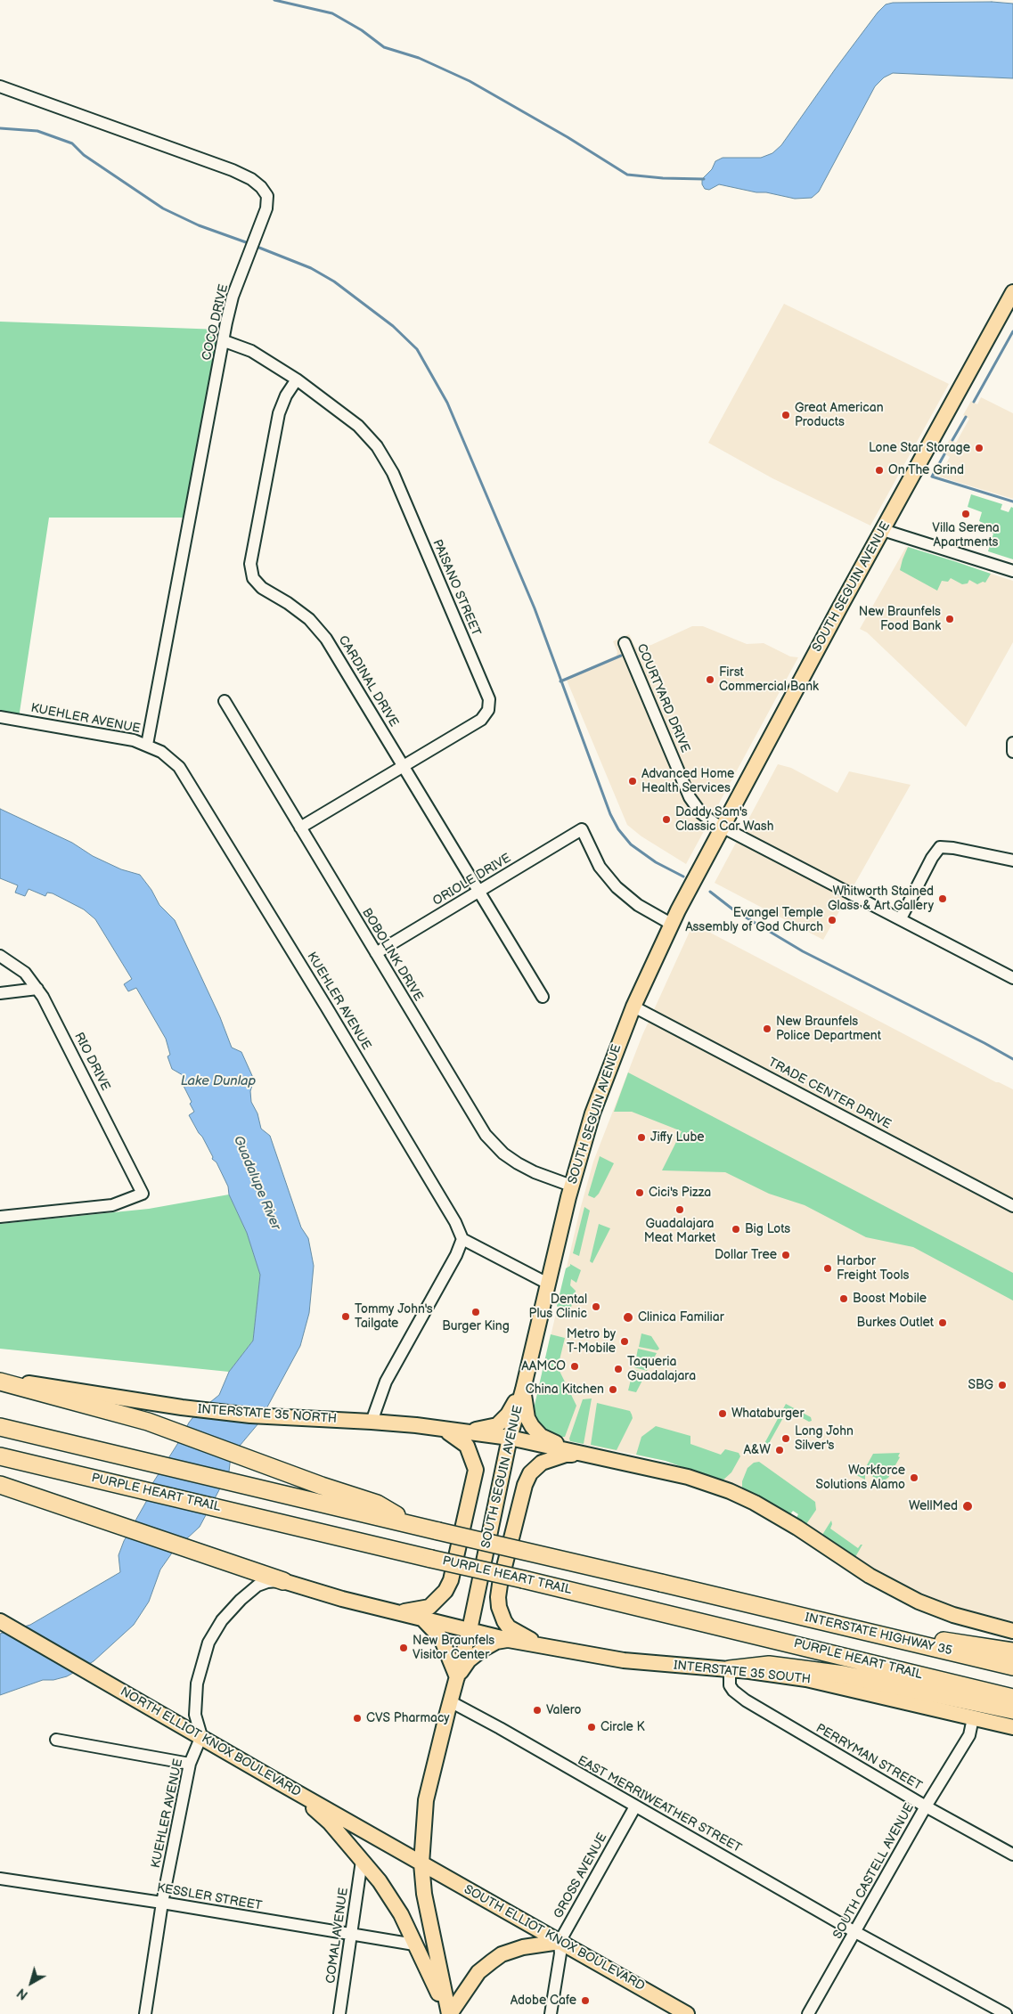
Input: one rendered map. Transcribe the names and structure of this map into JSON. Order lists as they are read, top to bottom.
{
  "streets": {
    "highway": ["PURPLE HEART TRAIL", "INTERSTATE HIGHWAY 35"],
    "main road": [
      "SOUTH SEGUIN AVENUE",
      "INTERSTATE 35 NORTH",
      "INTERSTATE 35 SOUTH",
      "NORTH ELLIOT KNOX BOULEVARD",
      "SOUTH ELLIOT KNOX BOULEVARD"
    ],
    "street": [
      "COCO DRIVE",
      "PAISANO STREET",
      "CARDINAL DRIVE",
      "COURTYARD DRIVE",
      "KUEHLER AVENUE",
      "ORIOLE DRIVE",
      "BOBOLINK DRIVE",
      "RIO DRIVE",
      "TRADE CENTER DRIVE",
      "PERRYMAN STREET",
      "EAST MERRIWEATHER STREET",
      "SOUTH CASTELL AVENUE",
      "GROSS AVENUE",
      "KESSLER STREET",
      "COMAL AVENUE"
    ]
  },
  "crossings": [
    ["COCO DRIVE", "PAISANO STREET"],
    ["COCO DRIVE", "KUEHLER AVENUE"],
    ["SOUTH SEGUIN AVENUE", "COURTYARD DRIVE"],
    ["SOUTH SEGUIN AVENUE", "ORIOLE DRIVE"],
    ["SOUTH SEGUIN AVENUE", "BOBOLINK DRIVE"],
    ["SOUTH SEGUIN AVENUE", "TRADE CENTER DRIVE"],
    ["SOUTH SEGUIN AVENUE", "INTERSTATE 35 NORTH"],
    ["SOUTH SEGUIN AVENUE", "INTERSTATE 35 SOUTH"],
    ["SOUTH SEGUIN AVENUE", "NORTH ELLIOT KNOX BOULEVARD"],
    ["SOUTH SEGUIN AVENUE", "EAST MERRIWEATHER STREET"],
    ["SOUTH SEGUIN AVENUE", "SOUTH ELLIOT KNOX BOULEVARD"],
    ["PAISANO STREET", "CARDINAL DRIVE"],
    ["PAISANO STREET", "BOBOLINK DRIVE"],
    ["CARDINAL DRIVE", "ORIOLE DRIVE"],
    ["KUEHLER AVENUE", "NORTH ELLIOT KNOX BOULEVARD"],
    ["KUEHLER AVENUE", "KESSLER STREET"],
    ["ORIOLE DRIVE", "BOBOLINK DRIVE"],
    ["INTERSTATE 35 SOUTH", "PERRYMAN STREET"],
    ["INTERSTATE 35 SOUTH", "SOUTH CASTELL AVENUE"],
    ["NORTH ELLIOT KNOX BOULEVARD", "SOUTH ELLIOT KNOX BOULEVARD"],
    ["PERRYMAN STREET", "SOUTH CASTELL AVENUE"],
    ["EAST MERRIWEATHER STREET", "SOUTH CASTELL AVENUE"],
    ["EAST MERRIWEATHER STREET", "GROSS AVENUE"],
    ["GROSS AVENUE", "SOUTH ELLIOT KNOX BOULEVARD"],
    ["KESSLER STREET", "COMAL AVENUE"]
  ],
  "water": ["Lake Dunlap", "Guadalupe River"],
  "places": [
    "Great American Products",
    "Lone Star Storage",
    "On The Grind",
    "Villa Serena Apartments",
    "New Braunfels Food Bank",
    "First Commercial Bank",
    "Advanced Home Health Services",
    "Daddy Sam's Classic Car Wash",
    "Whitworth Stained Glass & Art Gallery",
    "Evangel Temple Assembly of God Church",
    "New Braunfels Police Department",
    "Jiffy Lube",
    "Cici's Pizza",
    "Guadalajara Meat Market",
    "Big Lots",
    "Dollar Tree",
    "Harbor Freight Tools",
    "Boost Mobile",
    "Dental Plus Clinic",
    "Burger King",
    "Tommy John's Tailgate",
    "Clinica Familiar",
    "Burkes Outlet",
    "Metro by T-Mobile",
    "AAMCO",
    "Taqueria Guadalajara",
    "SBG",
    "China Kitchen",
    "Whataburger",
    "Long John Silver's",
    "A&W",
    "Workforce Solutions Alamo",
    "WellMed",
    "New Braunfels Visitor Center",
    "Valero",
    "CVS Pharmacy",
    "Circle K",
    "Adobe Cafe"
  ],
  "north": "bottom left"
}
